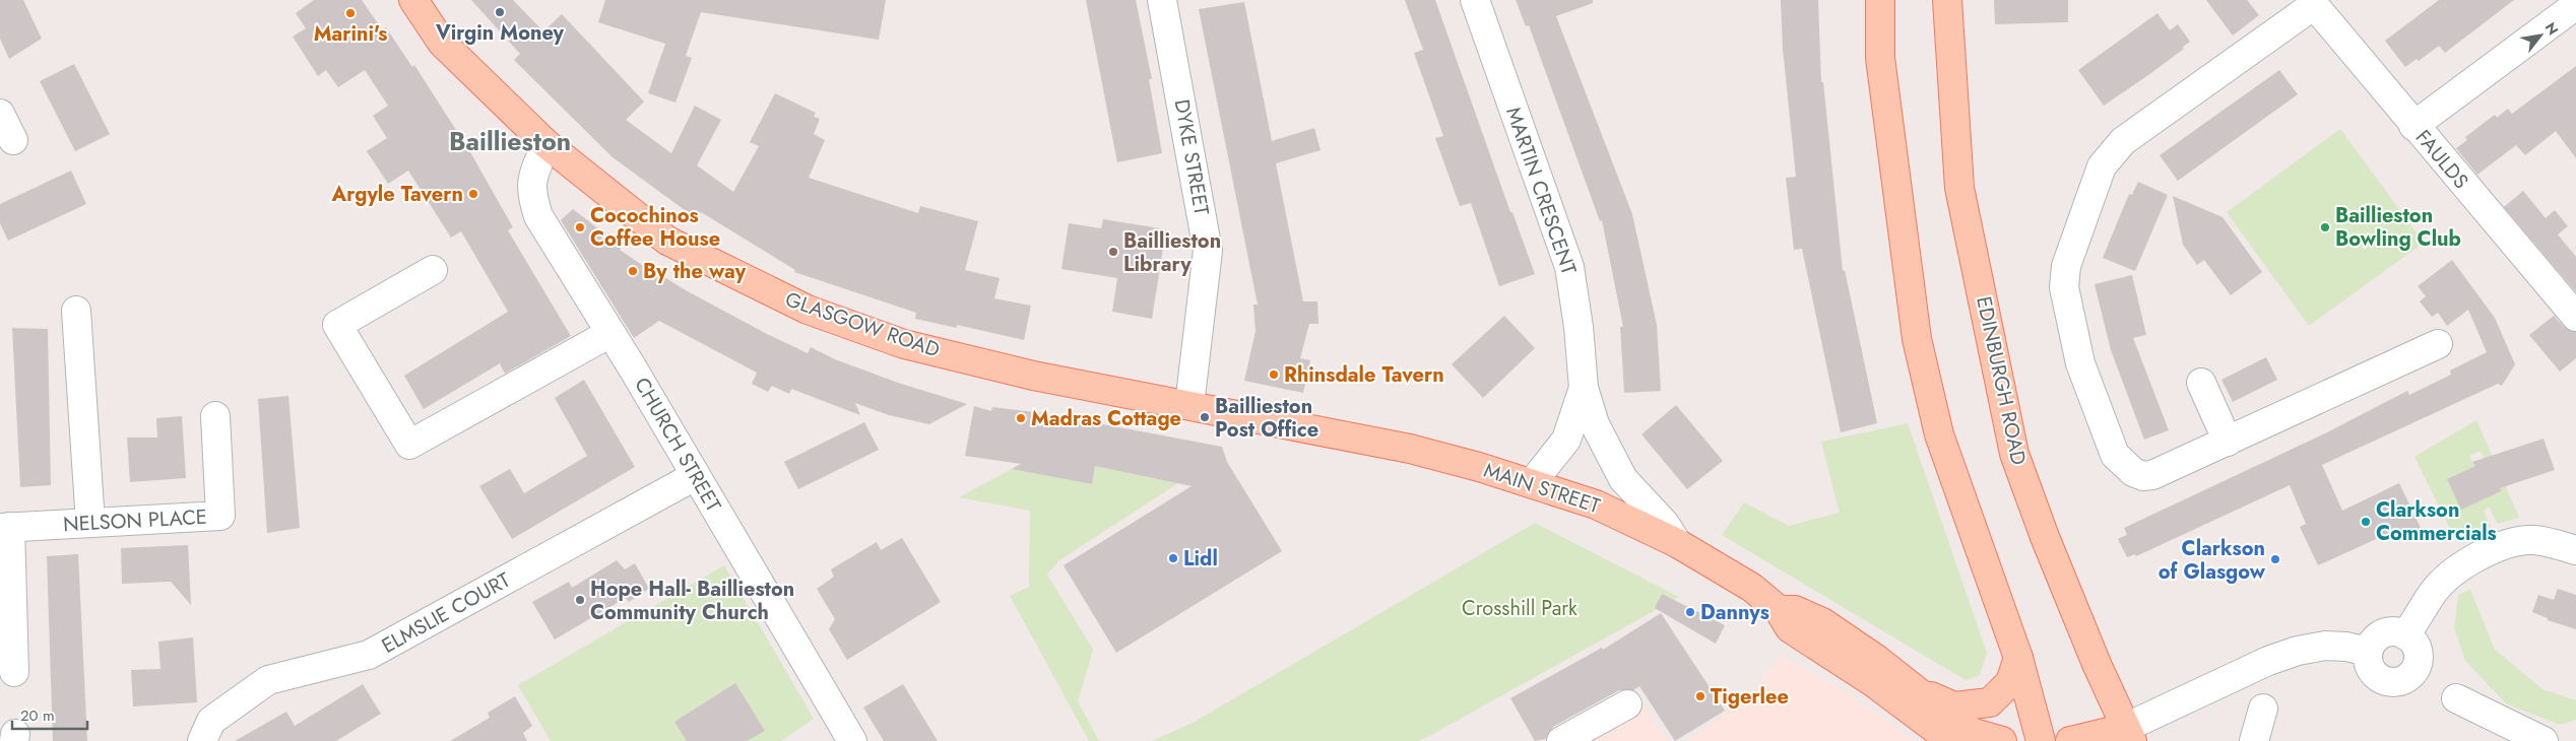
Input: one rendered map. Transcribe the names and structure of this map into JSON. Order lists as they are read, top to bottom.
{
  "streets": {
    "main road": ["GLASGOW ROAD", "EDINBURGH ROAD", "MAIN STREET"],
    "street": [
      "DYKE STREET",
      "FAULDS",
      "MARTIN CRESCENT",
      "CHURCH STREET",
      "NELSON PLACE",
      "ELMSLIE COURT"
    ]
  },
  "crossings": [
    ["DYKE STREET", "GLASGOW ROAD"],
    ["MARTIN CRESCENT", "MAIN STREET"],
    ["GLASGOW ROAD", "CHURCH STREET"],
    ["GLASGOW ROAD", "MAIN STREET"],
    ["CHURCH STREET", "ELMSLIE COURT"]
  ],
  "districts": ["Baillieston"],
  "parks": ["Crosshill Park"],
  "places": [
    "Virgin Money",
    "Marini's",
    "Argyle Tavern",
    "Cocochinos Coffee House",
    "Baillieston Bowling Club",
    "Baillieston Library",
    "By the way",
    "Rhinsdale Tavern",
    "Baillieston Post Office",
    "Madras Cottage",
    "Clarkson Commercials",
    "Lidl",
    "Clarkson of Glasgow",
    "Hope Hall- Baillieston Community Church",
    "Dannys",
    "Tigerlee"
  ],
  "scale_bar": "20 m",
  "north": "top right"
}
